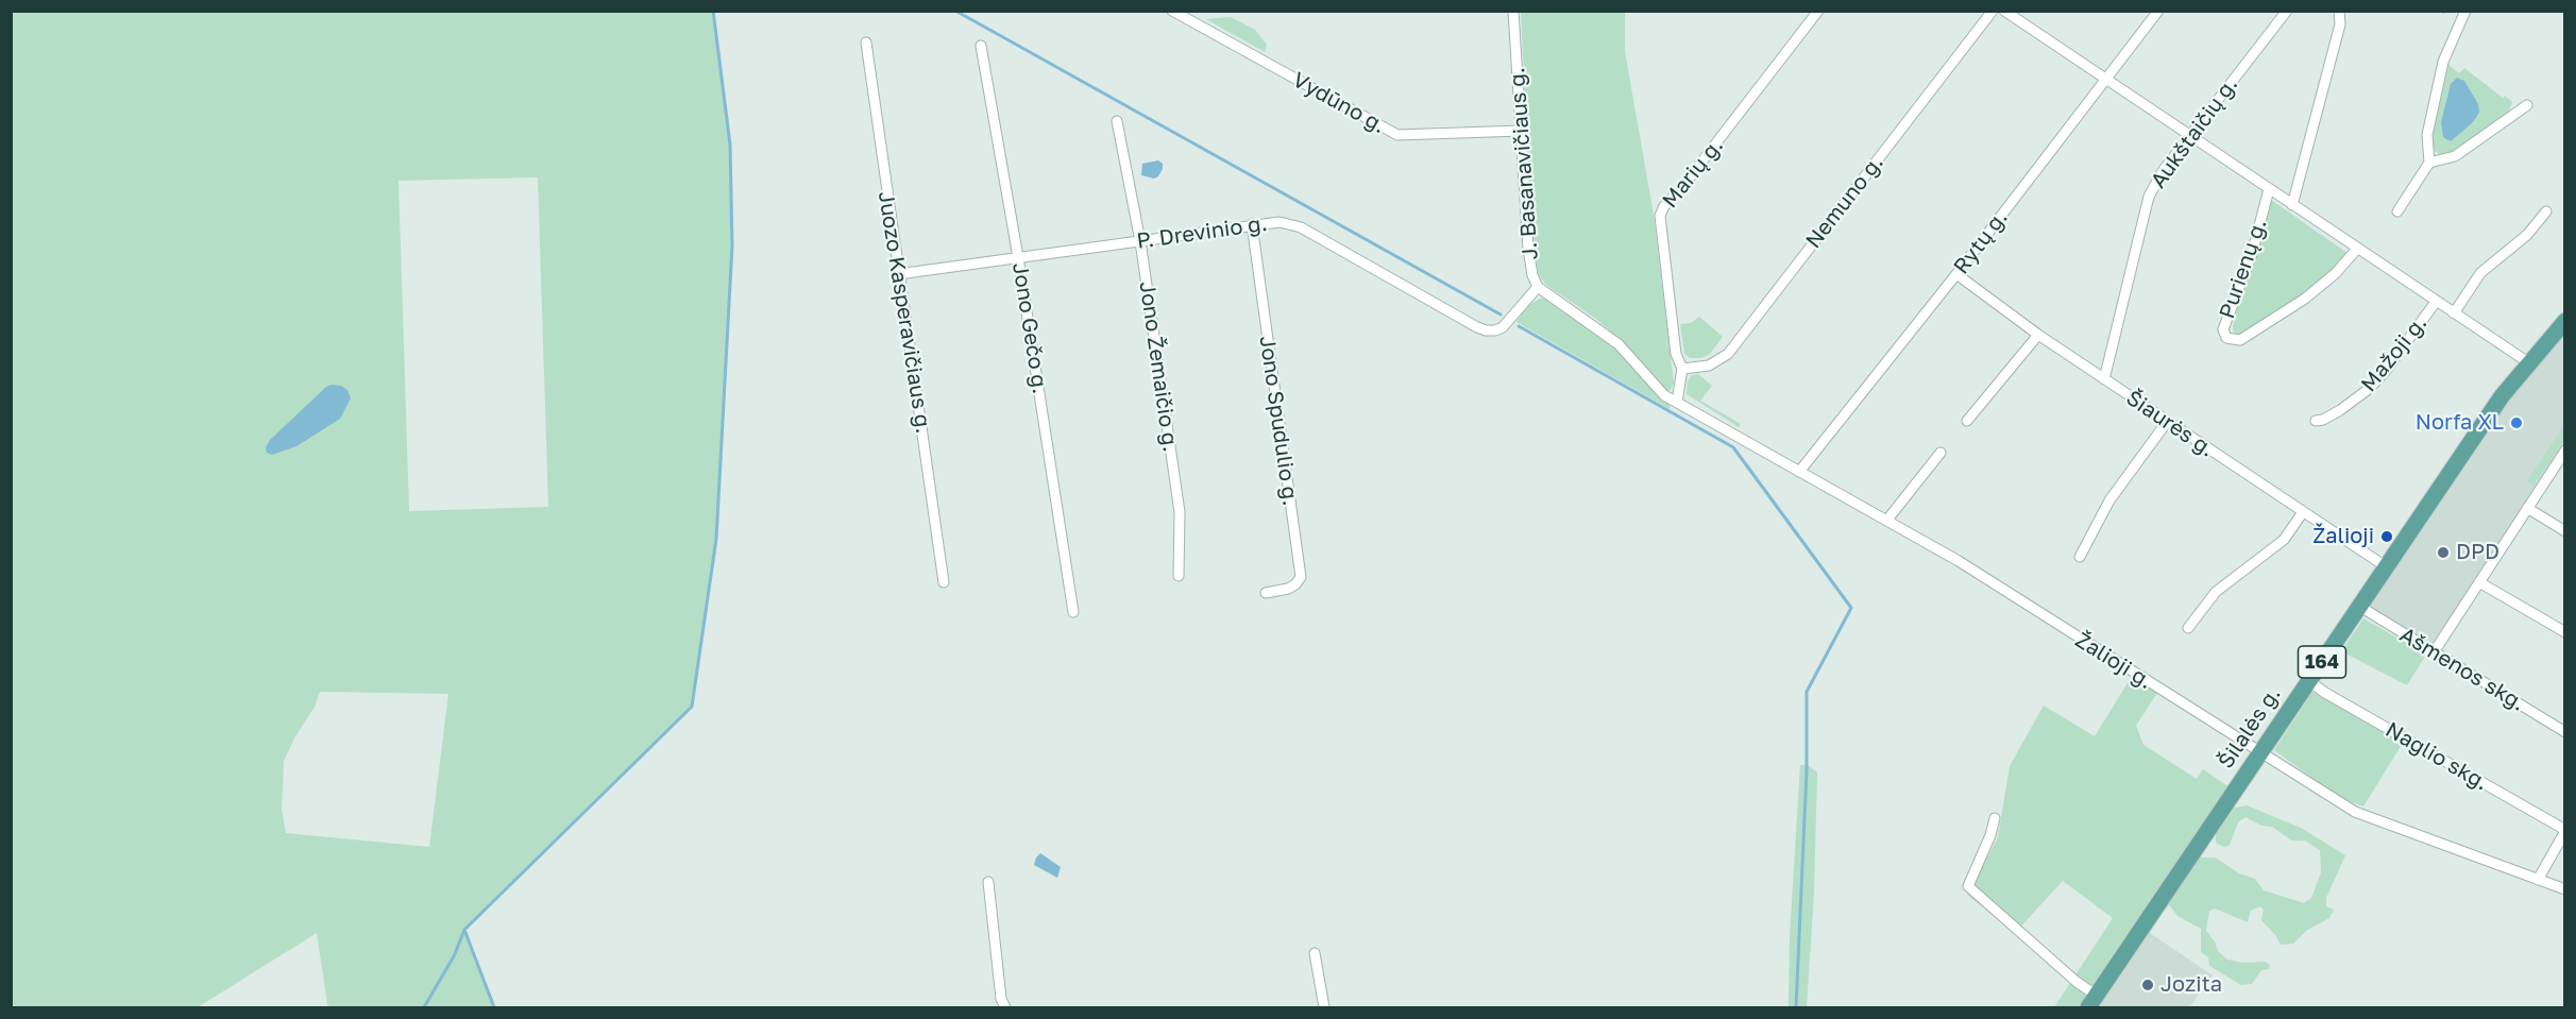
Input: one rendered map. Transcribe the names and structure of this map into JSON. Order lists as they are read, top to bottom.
{
  "streets": {
    "main road": ["164", "Šilalės g."],
    "street": [
      "Vydūno g.",
      "Aukštaičių g.",
      "J. Basanavičiaus g.",
      "Marių g.",
      "Nemuno g.",
      "P. Drevinio g.",
      "Rytų g.",
      "Purienų g.",
      "Juozo Kasperavičiaus g.",
      "Jono Gečo g.",
      "Mažoji g.",
      "Jono Žemaičio g.",
      "Jono Spudulio g.",
      "Šiaurės g.",
      "Žalioji g.",
      "Ašmenos skg.",
      "Naglio skg."
    ]
  },
  "crossings": [
    ["Vydūno g.", "J. Basanavičiaus g."],
    ["Aukštaičių g.", "Purienų g."],
    ["Aukštaičių g.", "Šiaurės g."],
    ["J. Basanavičiaus g.", "Marių g."],
    ["J. Basanavičiaus g.", "P. Drevinio g."],
    ["J. Basanavičiaus g.", "Žalioji g."],
    ["Marių g.", "Nemuno g."],
    ["Marių g.", "Žalioji g."],
    ["P. Drevinio g.", "Juozo Kasperavičiaus g."],
    ["P. Drevinio g.", "Jono Gečo g."],
    ["P. Drevinio g.", "Jono Žemaičio g."],
    ["P. Drevinio g.", "Jono Spudulio g."],
    ["Rytų g.", "Purienų g."],
    ["Rytų g.", "Šiaurės g."],
    ["Rytų g.", "Žalioji g."],
    ["Purienų g.", "Mažoji g."],
    ["Purienų g.", "Šilalės g."],
    ["Šiaurės g.", "Šilalės g."],
    ["Žalioji g.", "Šilalės g."],
    ["Ašmenos skg.", "Šilalės g."],
    ["Šilalės g.", "Naglio skg."]
  ],
  "places": [
    "Norfa XL",
    "Žalioji",
    "DPD",
    "Jozita"
  ]
}
